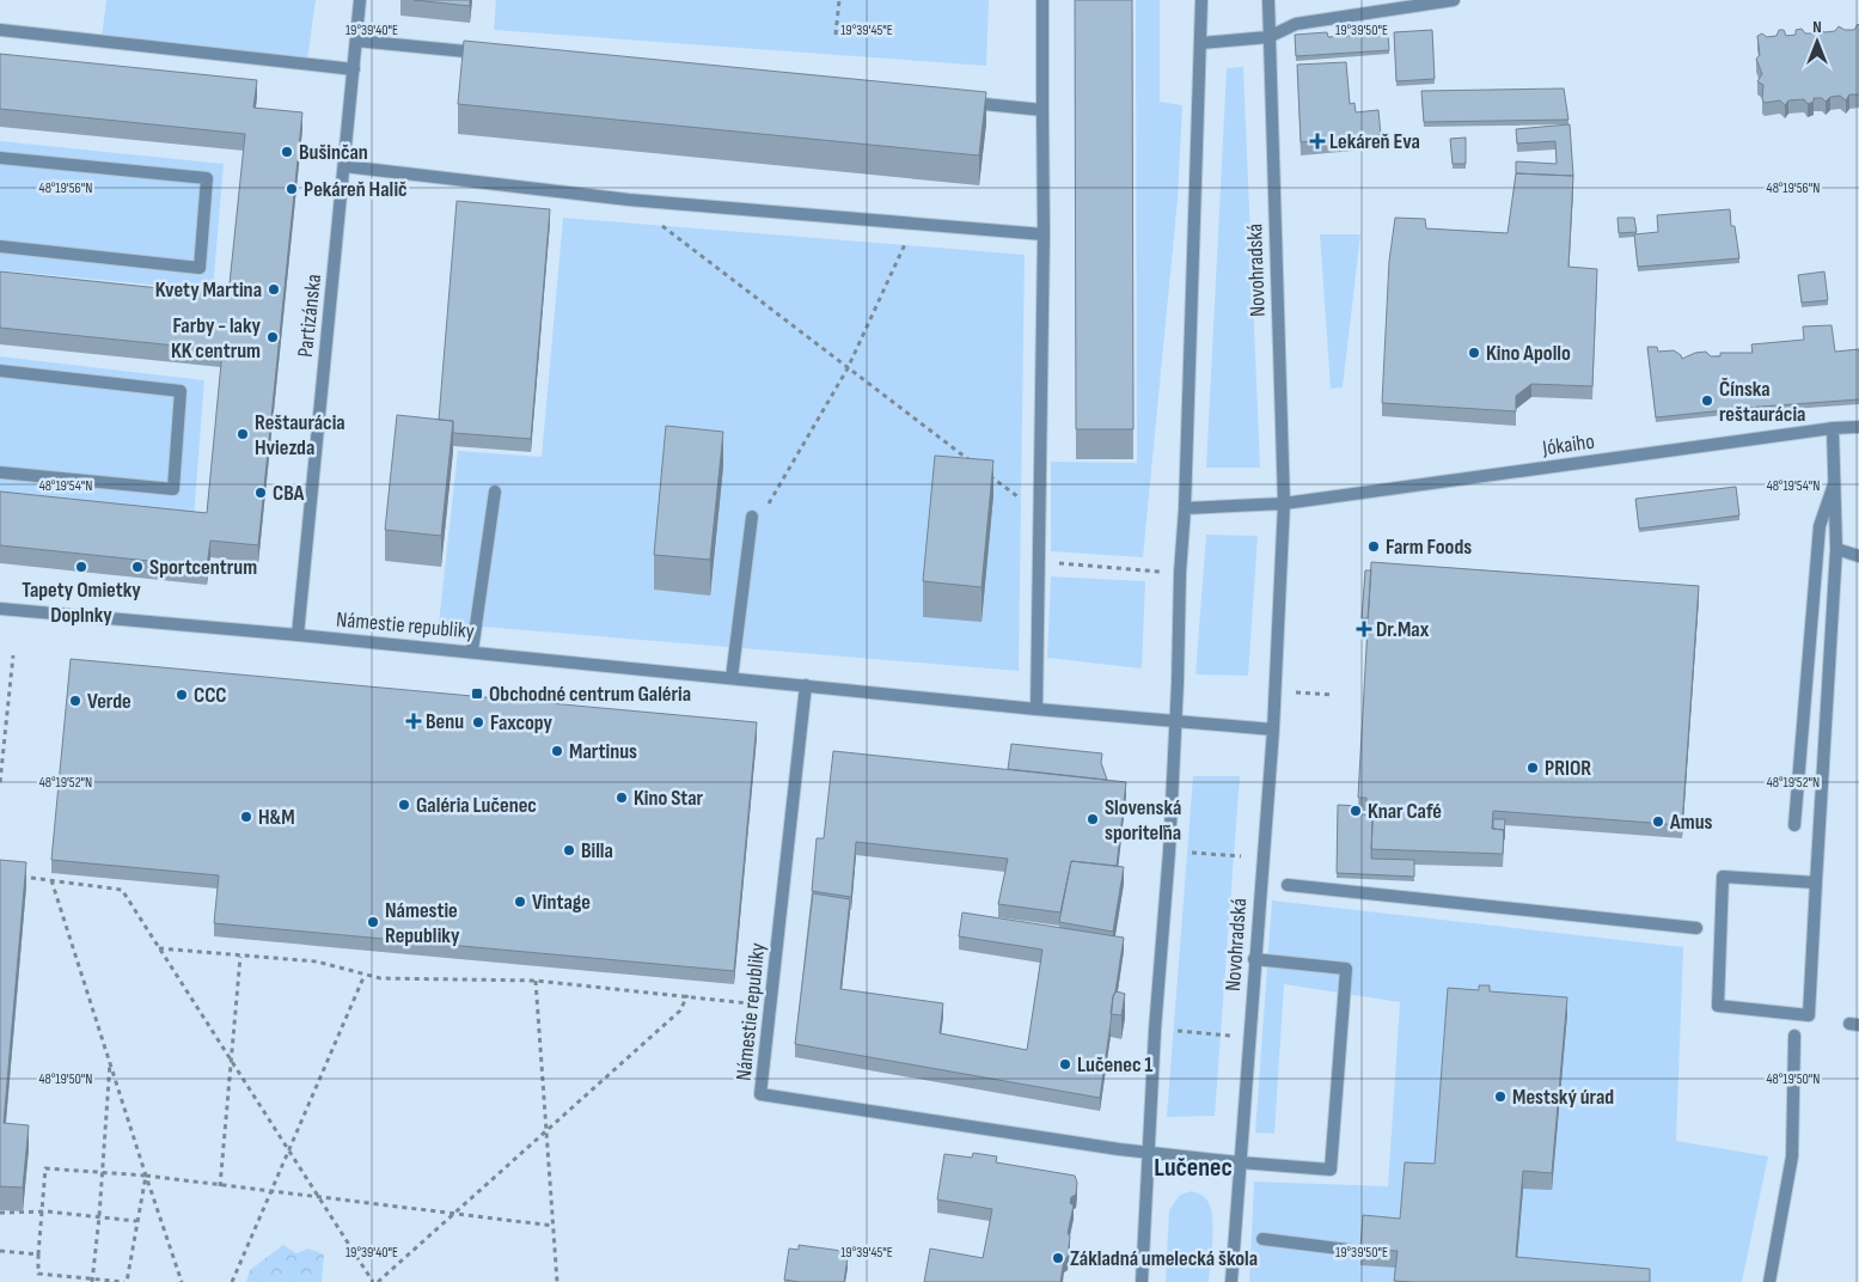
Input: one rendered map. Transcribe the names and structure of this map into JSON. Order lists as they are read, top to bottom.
{
  "streets": {
    "street": [
      "Novohradská",
      "Partizánska",
      "Jókaiho",
      "Námestie republiky"
    ]
  },
  "crossings": [
    ["Novohradská", "Jókaiho"],
    ["Partizánska", "Námestie republiky"]
  ],
  "districts": ["Lučenec"],
  "places": {
    "health": ["Lekáreň Eva", "Dr.Max", "Benu"],
    "other": [
      "Bušinčan",
      "Pekáreň Halič",
      "Kvety Martina",
      "Farby - laky KK centrum",
      "Kino Apollo",
      "Čínska reštaurácia",
      "Reštaurácia Hviezda",
      "CBA",
      "Farm Foods",
      "Tapety Omietky Doplnky",
      "Sportcentrum",
      "CCC",
      "Verde",
      "Faxcopy",
      "Martinus",
      "PRIOR",
      "Kino Star",
      "Galéria Lučenec",
      "Knar Café",
      "H&M",
      "Slovenská sporiteľňa",
      "Amus",
      "Billa",
      "Vintage",
      "Námestie Republiky",
      "Lučenec 1",
      "Mestský úrad",
      "Základná umelecká škola"
    ],
    "transit": ["Obchodné centrum Galéria"]
  },
  "north": "top",
  "coordinates": [
    "19°39'40\"E",
    "19°39'45\"E",
    "19°39'50\"E",
    "48°19'56\"N",
    "48°19'54\"N",
    "48°19'52\"N",
    "48°19'50\"N"
  ]
}
